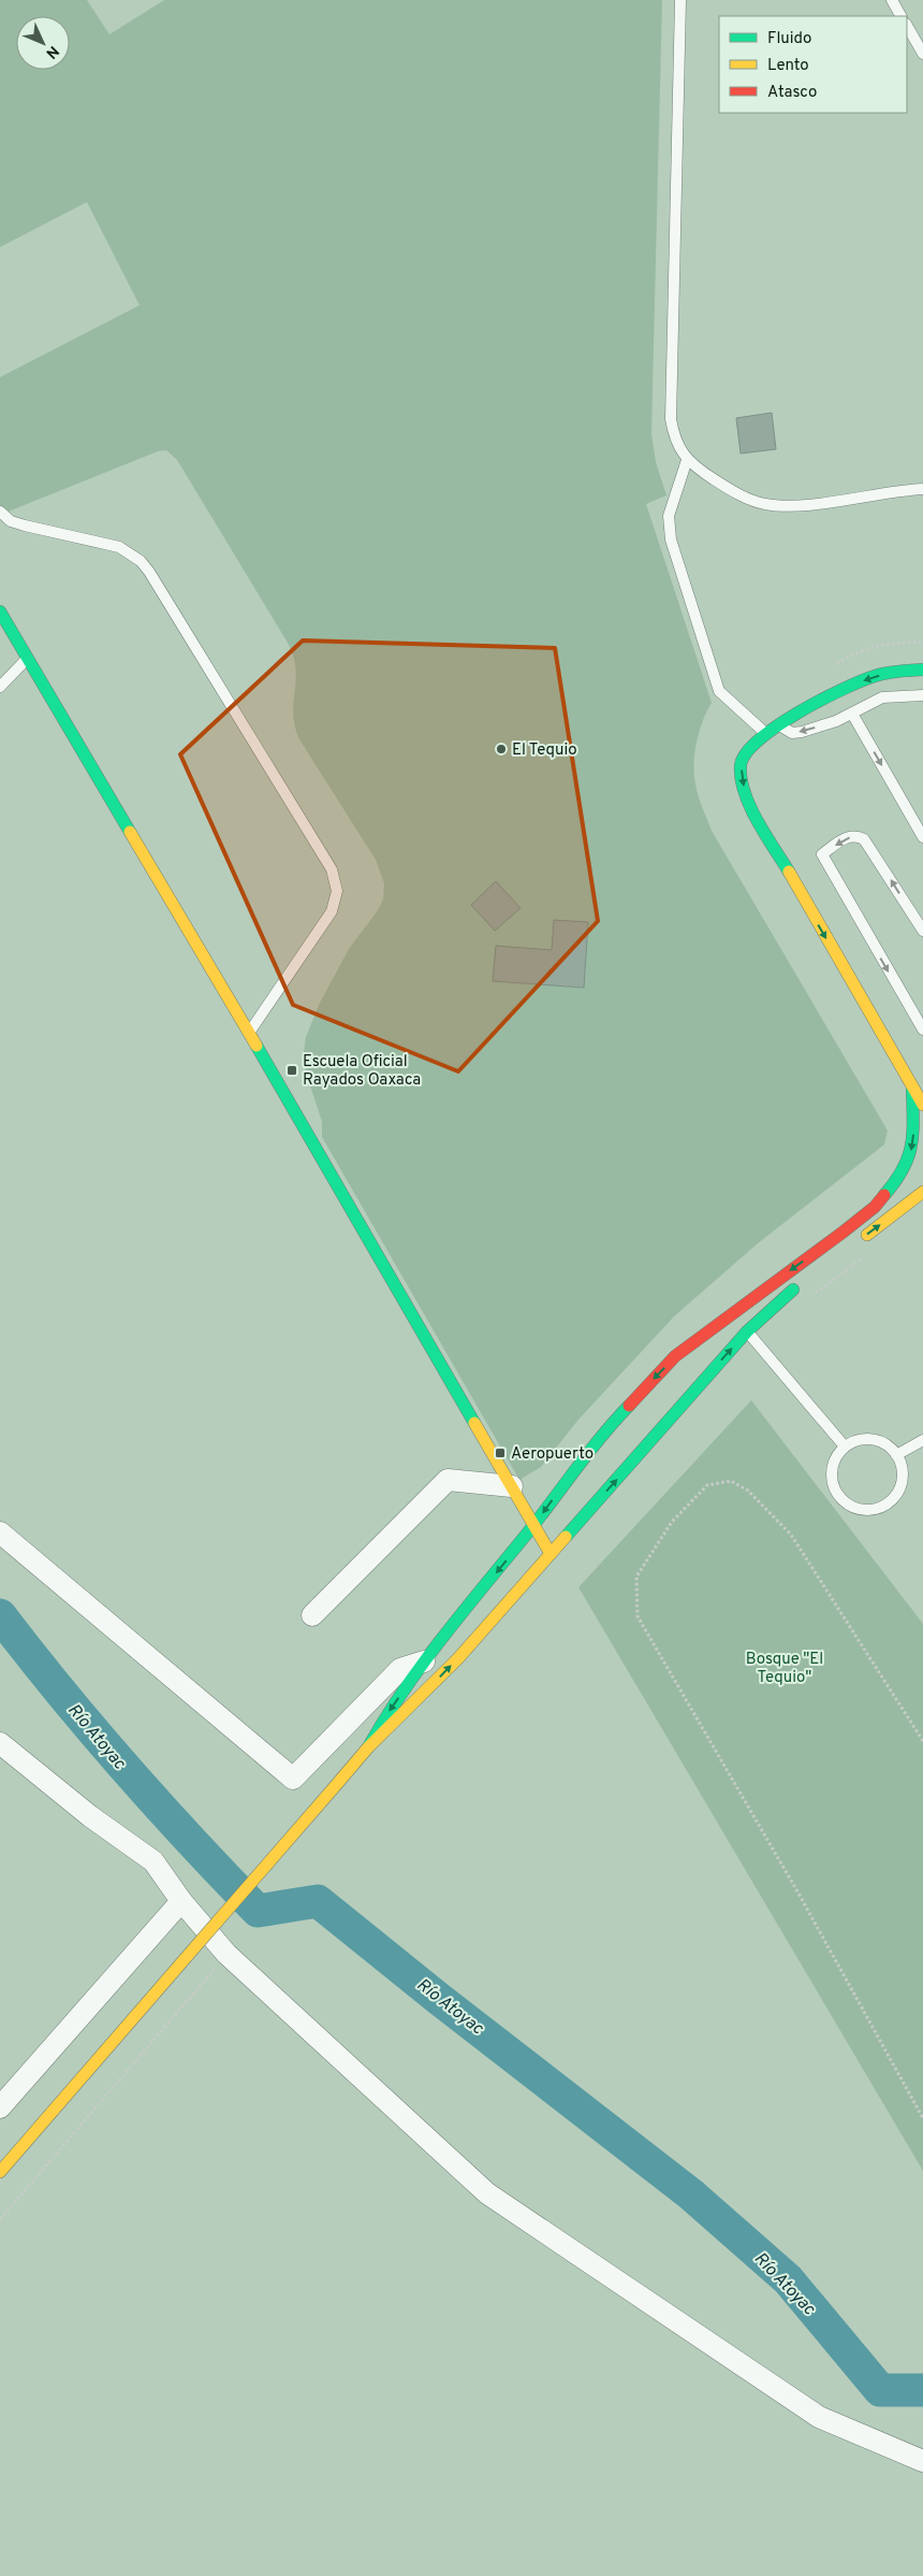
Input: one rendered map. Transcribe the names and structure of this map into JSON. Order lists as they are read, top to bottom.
{
  "water": ["Río Atoyac"],
  "parks": ["Bosque \"El Tequio\""],
  "places": {
    "other": ["El Tequio"],
    "transit": ["Escuela Oficial Rayados Oaxaca", "Aeropuerto"]
  },
  "legend": ["Fluido", "Lento", "Atasco"],
  "north": "bottom right"
}
